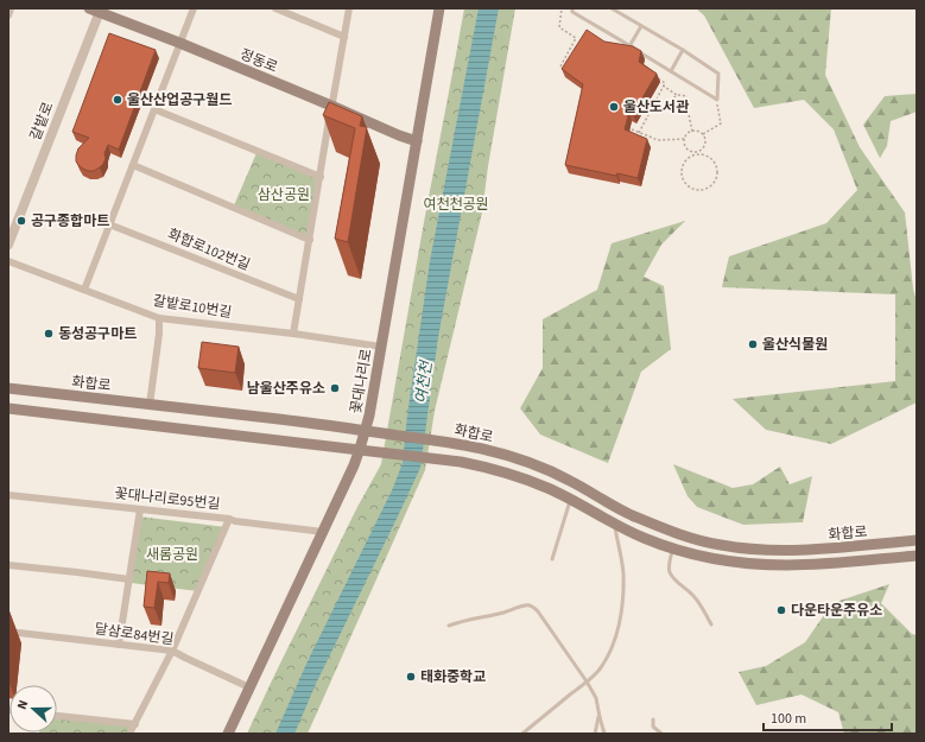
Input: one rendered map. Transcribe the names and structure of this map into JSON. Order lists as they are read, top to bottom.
{
  "streets": {
    "main road": ["정동로", "꽃대나리로", "화합로"],
    "street": [
      "갈밭로",
      "화합로102번길",
      "갈밭로10번길",
      "꽃대나리로95번길",
      "달삼로84번길"
    ]
  },
  "crossings": [
    ["정동로", "갈밭로"],
    ["정동로", "꽃대나리로"],
    ["갈밭로10번길", "꽃대나리로"],
    ["꽃대나리로", "화합로"],
    ["꽃대나리로", "꽃대나리로95번길"],
    ["꽃대나리로", "달삼로84번길"]
  ],
  "water": ["여천천"],
  "parks": ["삼산공원", "여천천공원", "새롬공원"],
  "places": [
    "울산산업공구월드",
    "울산도서관",
    "공구종합마트",
    "동성공구마트",
    "울산식물원",
    "남울산주유소",
    "다운타운주유소",
    "태화중학교"
  ],
  "scale_bar": "100 m",
  "north": "left"
}
